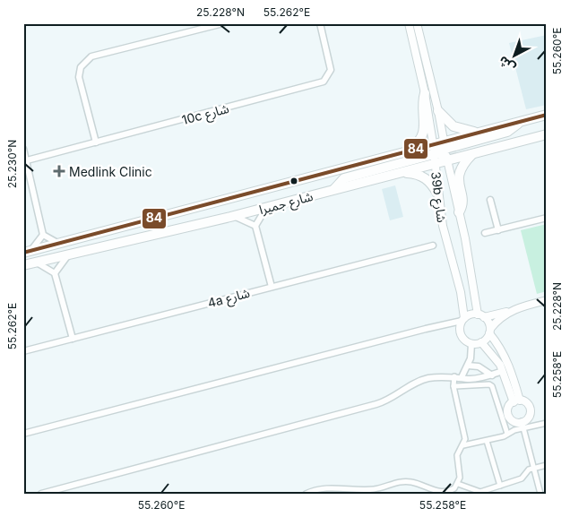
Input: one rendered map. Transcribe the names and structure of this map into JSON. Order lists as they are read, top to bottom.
{
  "streets": {
    "main road": ["شارع جميرا"],
    "street": ["10c شارع", "39b شارع", "4a شارع"]
  },
  "crossings": [
    ["39b شارع", "شارع جميرا"]
  ],
  "places": {
    "health": ["Medlink Clinic"]
  },
  "lines": ["transit line 84"],
  "north": "bottom left",
  "coordinates": [
    "25.228°N",
    "55.262°E",
    "55.260°E",
    "25.230°N",
    "55.258°E"
  ]
}
